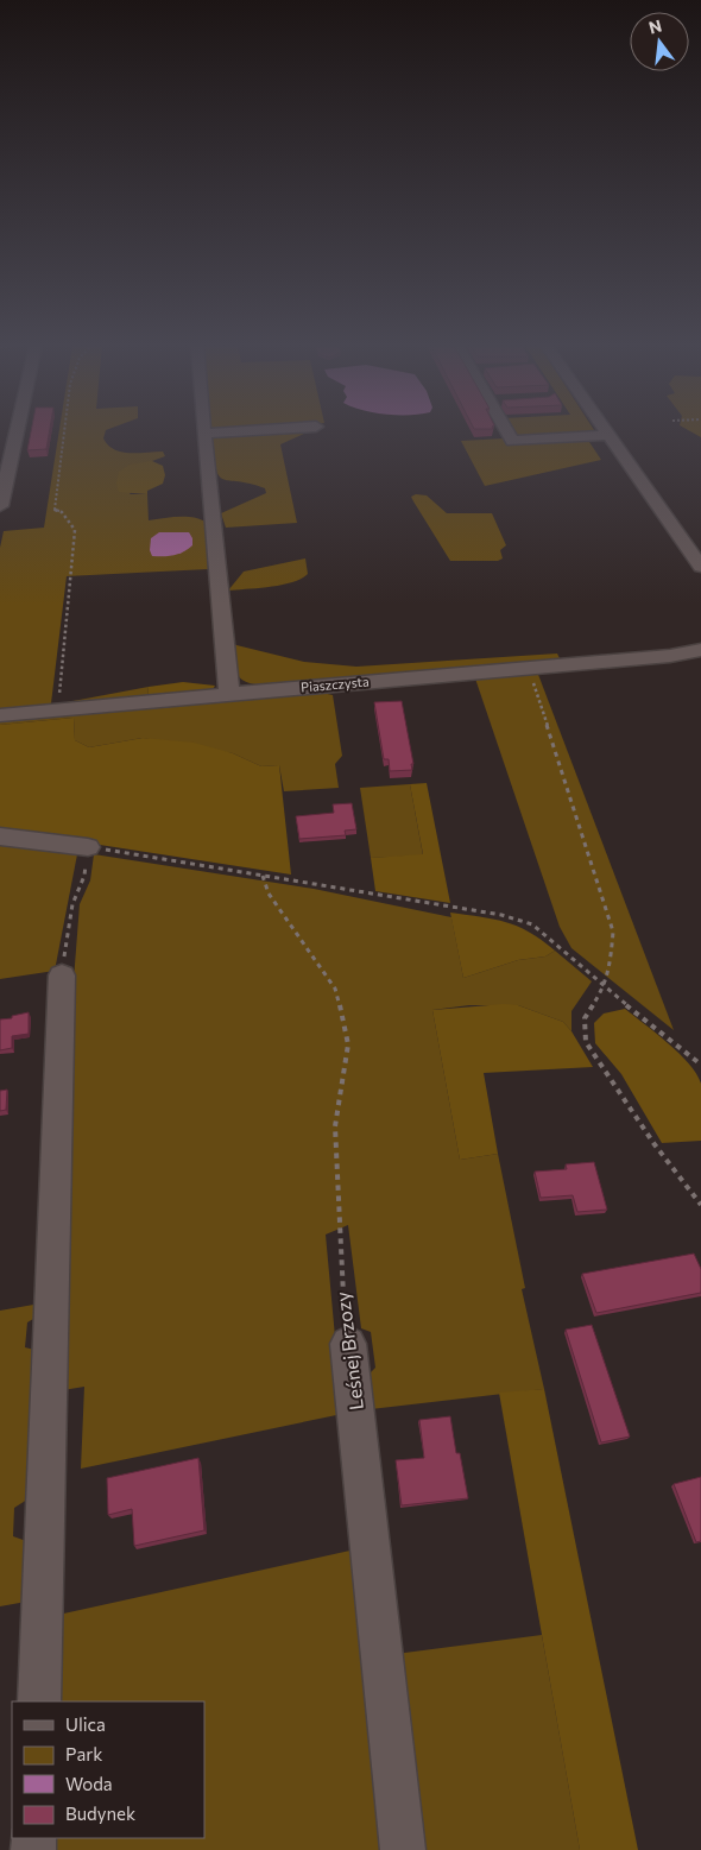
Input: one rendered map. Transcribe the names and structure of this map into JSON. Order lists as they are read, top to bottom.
{
  "streets": {
    "street": ["Piaszczysta", "Leśnej Brzozy"]
  },
  "legend": [
    "Ulica",
    "Park",
    "Woda",
    "Budynek"
  ],
  "north": "top"
}
